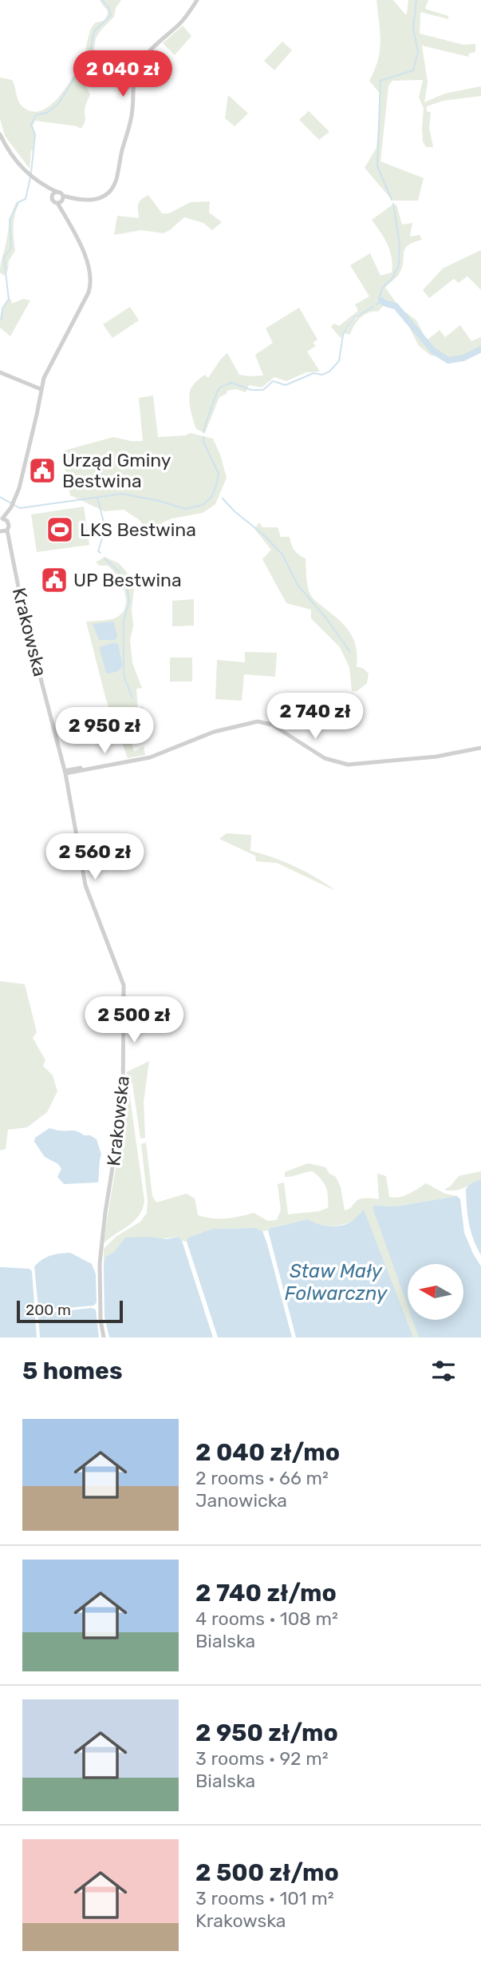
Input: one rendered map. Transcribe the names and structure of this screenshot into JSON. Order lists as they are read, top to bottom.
{
  "streets": {
    "street": ["Krakowska"]
  },
  "water": ["Staw Mały Folwarczny"],
  "places": {
    "public building": ["Urząd Gminy Bestwina", "UP Bestwina"],
    "sports": ["LKS Bestwina"]
  },
  "scale_bar": "200 m",
  "north": "left",
  "page": {
    "price": [
      "2 040 zł",
      "2 740 zł",
      "2 950 zł",
      "2 560 zł",
      "2 500 zł"
    ],
    "scale": "200 m",
    "heading": "5 homes",
    "list": [
      {
        "name": "2 040 zł/mo",
        "note": "2 rooms · 66 m² · Janowicka"
      },
      {
        "name": "2 740 zł/mo",
        "note": "4 rooms · 108 m² · Bialska"
      },
      {
        "name": "2 950 zł/mo",
        "note": "3 rooms · 92 m² · Bialska"
      },
      {
        "name": "2 500 zł/mo",
        "note": "3 rooms · 101 m² · Krakowska"
      }
    ]
  }
}
